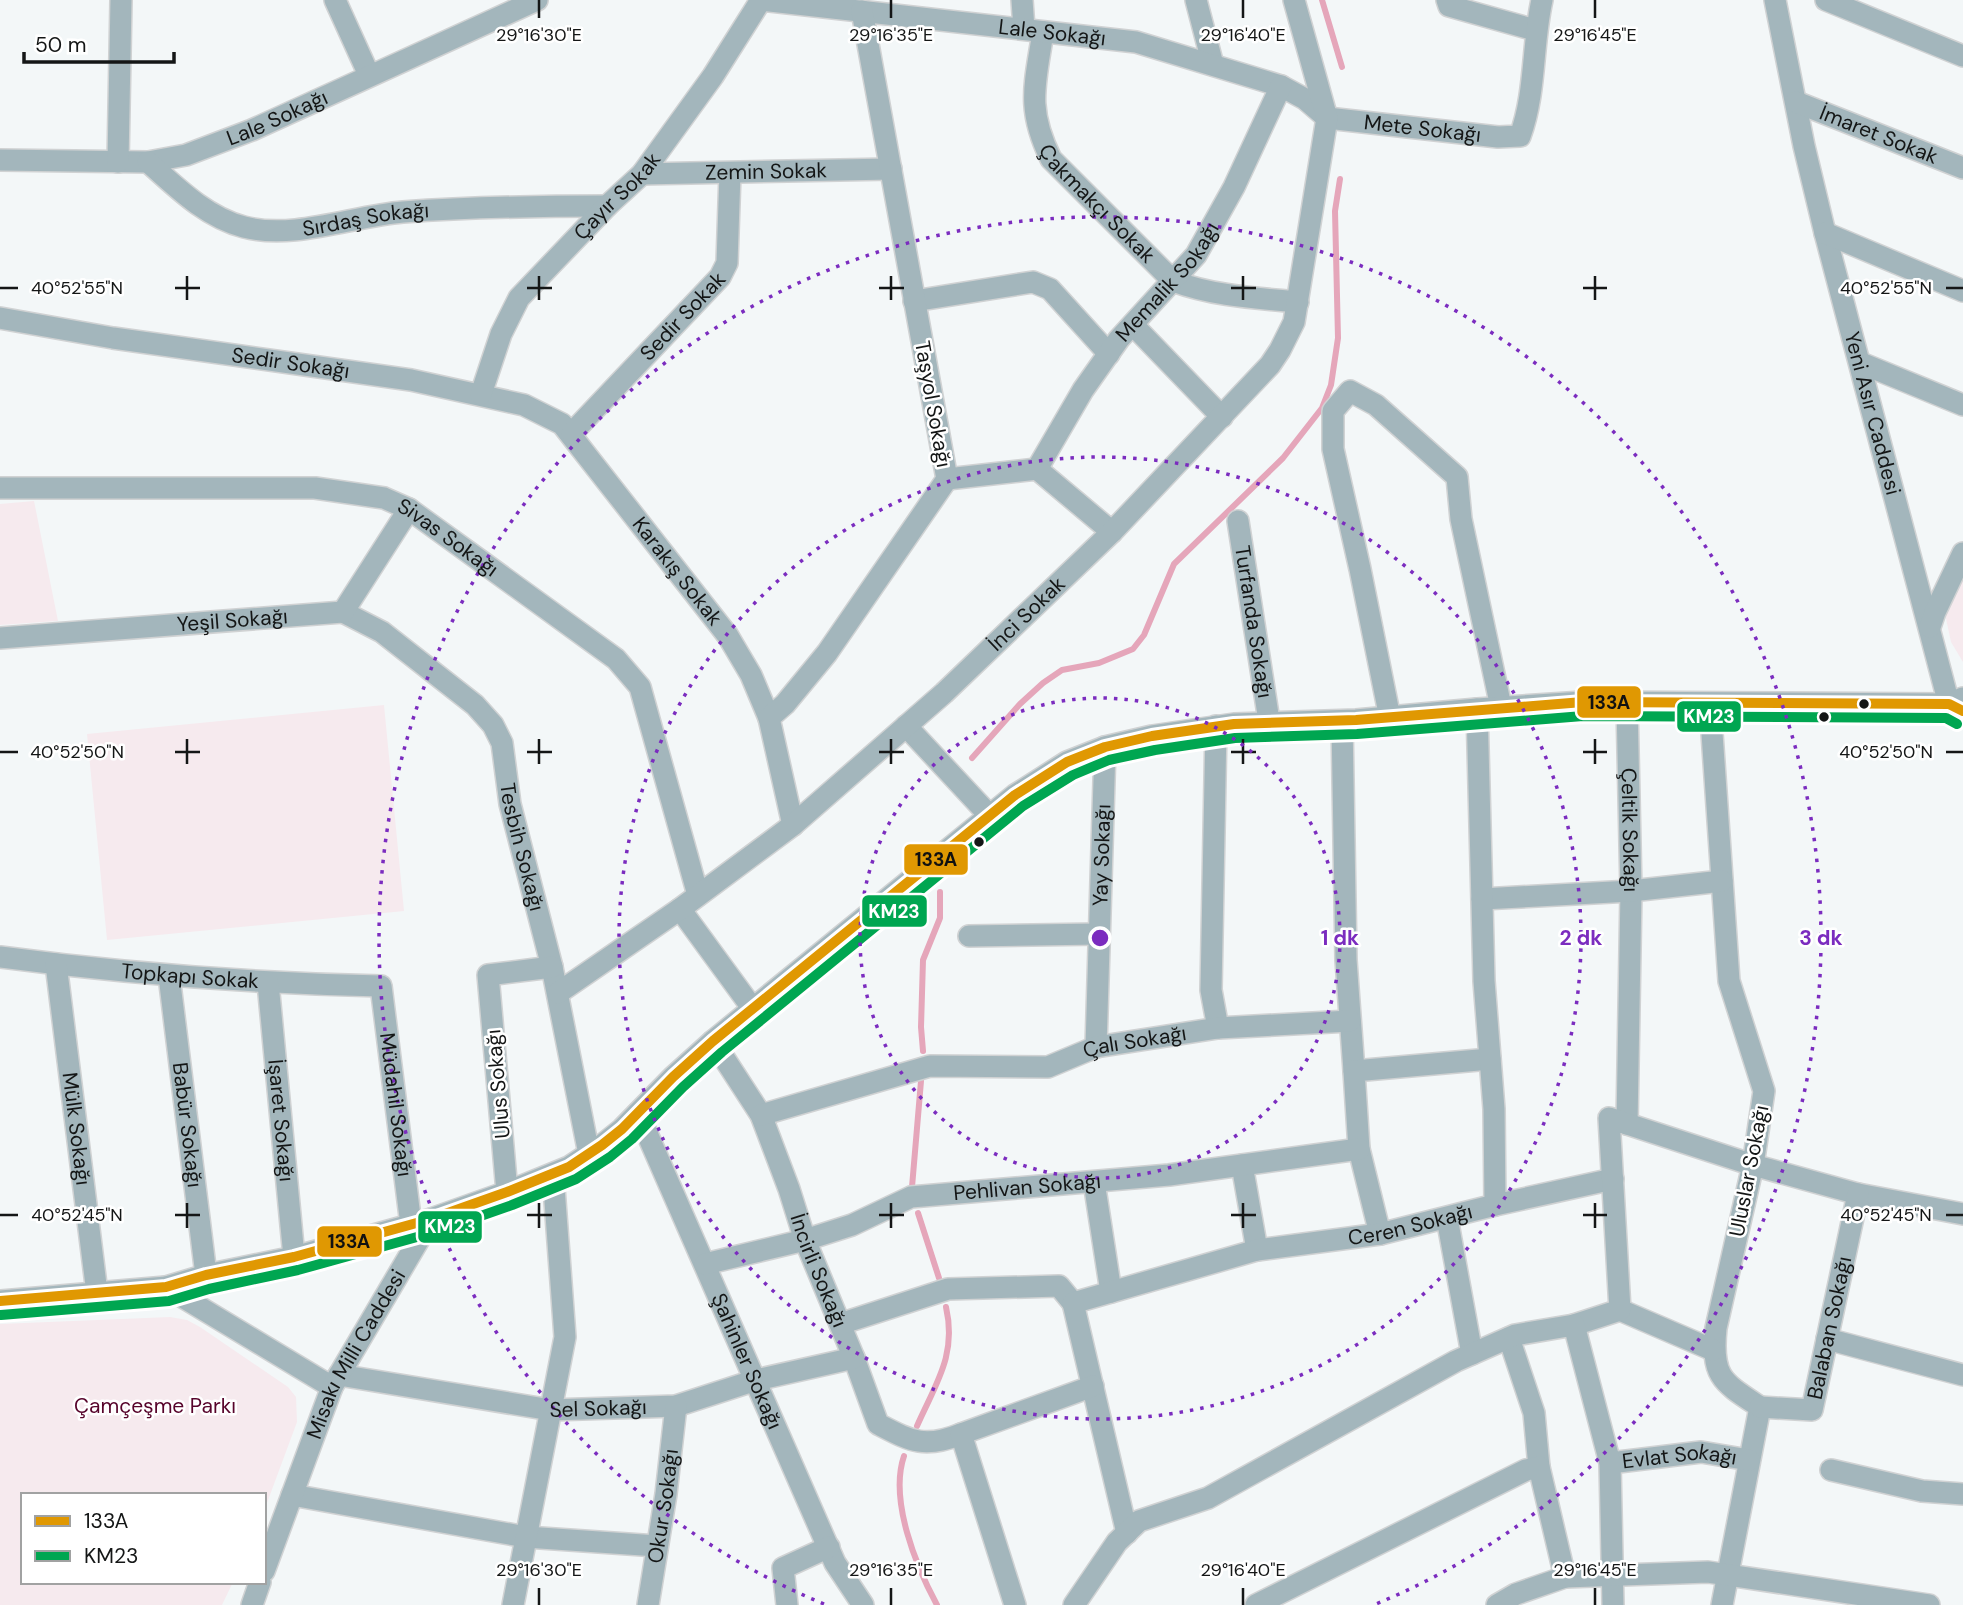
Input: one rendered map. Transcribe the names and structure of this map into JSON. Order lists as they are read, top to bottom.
{
  "streets": {
    "street": [
      "Lale Sokağı",
      "Mete Sokağı",
      "İmaret Sokak",
      "Zemin Sokak",
      "Çayır Sokak",
      "Çakmakçı Sokak",
      "Sırdaş Sokağı",
      "Memalik Sokağı",
      "Sedir Sokak",
      "Sedir Sokağı",
      "Taşyol Sokağı",
      "Yeni Asır Caddesi",
      "Sivas Sokağı",
      "Karakış Sokak",
      "İnci Sokak",
      "Yeşil Sokağı",
      "Turfanda Sokağı",
      "Çeltik Sokağı",
      "Tesbih Sokağı",
      "Yay Sokağı",
      "Topkapı Sokak",
      "Çalı Sokağı",
      "Ulus Sokağı",
      "Müdahil Sokağı",
      "İşaret Sokağı",
      "Babür Sokağı",
      "Mülk Sokağı",
      "Uluslar Sokağı",
      "Pehlivan Sokağı",
      "Ceren Sokağı",
      "İncirli Sokağı",
      "Balaban Sokağı",
      "Misakı Milli Caddesi",
      "Şahinler Sokağı",
      "Sel Sokağı",
      "Evlat Sokağı",
      "Okur Sokağı"
    ]
  },
  "crossings": [
    ["Lale Sokağı", "Mete Sokağı"],
    ["Lale Sokağı", "Çayır Sokak"],
    ["Lale Sokağı", "Çakmakçı Sokak"],
    ["Lale Sokağı", "Sırdaş Sokağı"],
    ["Lale Sokağı", "Memalik Sokağı"],
    ["Lale Sokağı", "Taşyol Sokağı"],
    ["Lale Sokağı", "İnci Sokak"],
    ["Mete Sokağı", "İnci Sokak"],
    ["İmaret Sokak", "Yeni Asır Caddesi"],
    ["Zemin Sokak", "Çayır Sokak"],
    ["Zemin Sokak", "Sedir Sokak"],
    ["Zemin Sokak", "Taşyol Sokağı"],
    ["Çayır Sokak", "Sırdaş Sokağı"],
    ["Çayır Sokak", "Sedir Sokağı"],
    ["Çakmakçı Sokak", "Memalik Sokağı"],
    ["Çakmakçı Sokak", "İnci Sokak"],
    ["Sedir Sokak", "Sedir Sokağı"],
    ["Sedir Sokak", "Karakış Sokak"],
    ["Sedir Sokağı", "Karakış Sokak"],
    ["Taşyol Sokağı", "Karakış Sokak"],
    ["Sivas Sokağı", "İnci Sokak"],
    ["İnci Sokak", "Tesbih Sokağı"],
    ["Yeşil Sokağı", "Tesbih Sokağı"],
    ["Tesbih Sokağı", "Ulus Sokağı"],
    ["Yay Sokağı", "Çalı Sokağı"],
    ["Topkapı Sokak", "Müdahil Sokağı"],
    ["Topkapı Sokak", "İşaret Sokağı"],
    ["Topkapı Sokak", "Babür Sokağı"],
    ["Topkapı Sokak", "Mülk Sokağı"],
    ["Çalı Sokağı", "İncirli Sokağı"],
    ["Müdahil Sokağı", "Misakı Milli Caddesi"],
    ["Pehlivan Sokağı", "İncirli Sokağı"],
    ["Pehlivan Sokağı", "Şahinler Sokağı"],
    ["İncirli Sokağı", "Sel Sokağı"],
    ["Misakı Milli Caddesi", "Sel Sokağı"],
    ["Şahinler Sokağı", "Sel Sokağı"],
    ["Sel Sokağı", "Okur Sokağı"]
  ],
  "parks": ["Çamçeşme Parkı"],
  "lines": ["transit line 133A", "transit line KM23"],
  "legend": ["133A", "KM23"],
  "scale_bar": "50 m",
  "coordinates": [
    "29°16'30\"E",
    "29°16'35\"E",
    "29°16'40\"E",
    "29°16'45\"E",
    "40°52'55\"N",
    "40°52'50\"N",
    "40°52'45\"N"
  ],
  "rings": ["1 dk", "2 dk", "3 dk"]
}
